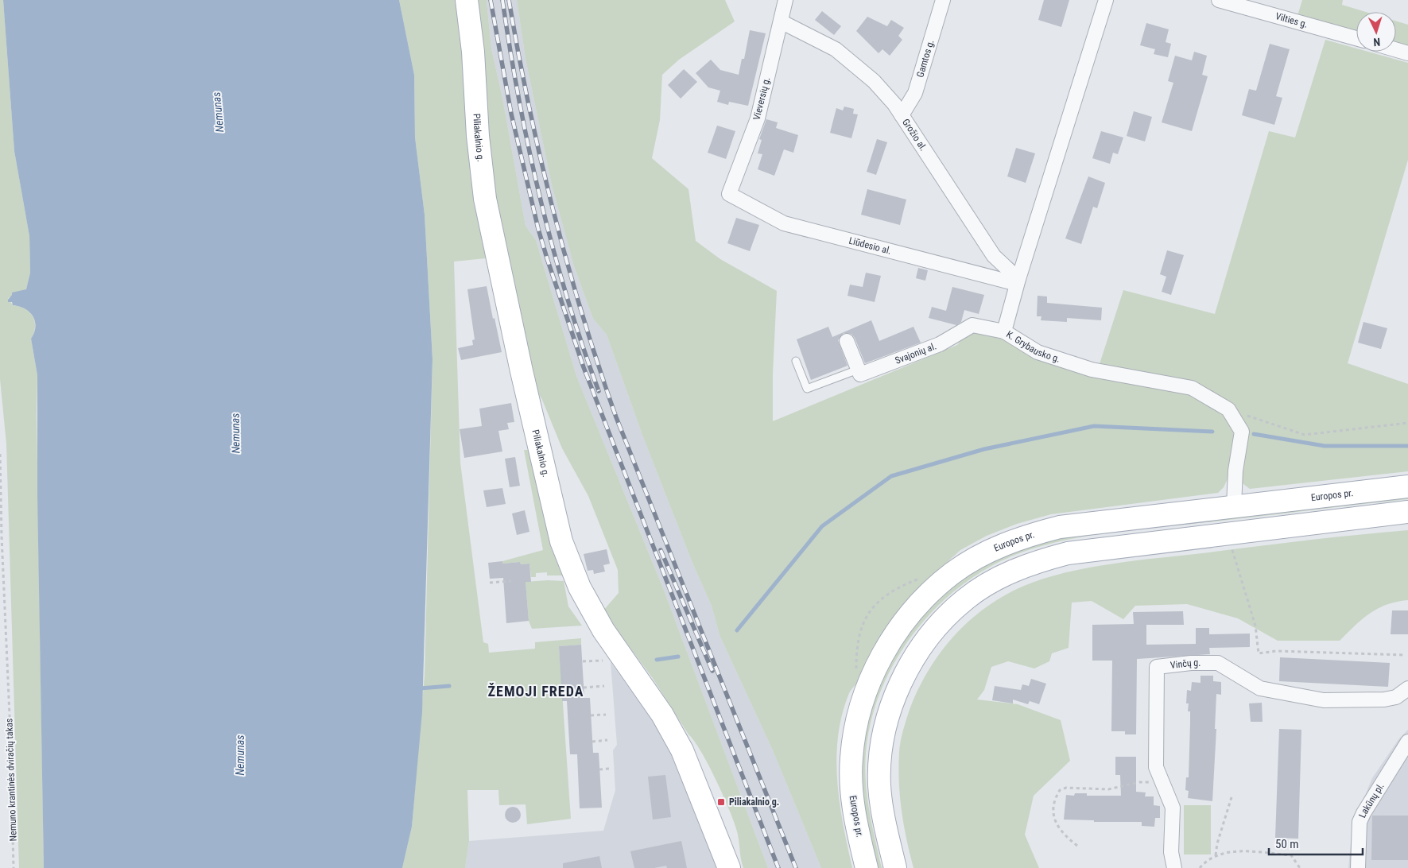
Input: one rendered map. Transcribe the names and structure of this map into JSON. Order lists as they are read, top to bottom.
{
  "streets": {
    "main road": ["Piliakalnio g.", "Europos pr."],
    "street": [
      "Vilties g.",
      "Gamtos g.",
      "Vieversių g.",
      "Grožio al.",
      "Liūdesio al.",
      "K. Grybausko g.",
      "Svajonių al.",
      "Vinčų g.",
      "Lakūnų pl."
    ],
    "path": ["Nemuno krantinės dviračių takas"]
  },
  "crossings": [
    ["Gamtos g.", "Grožio al."],
    ["Vieversių g.", "Grožio al."],
    ["Vieversių g.", "Liūdesio al."],
    ["Grožio al.", "Liūdesio al."],
    ["Grožio al.", "K. Grybausko g."],
    ["Liūdesio al.", "K. Grybausko g."],
    ["K. Grybausko g.", "Svajonių al."]
  ],
  "districts": ["ŽEMOJI FREDA"],
  "water": ["Nemunas"],
  "places": {
    "transit": ["Piliakalnio g."]
  },
  "scale_bar": "50 m",
  "north": "bottom"
}
